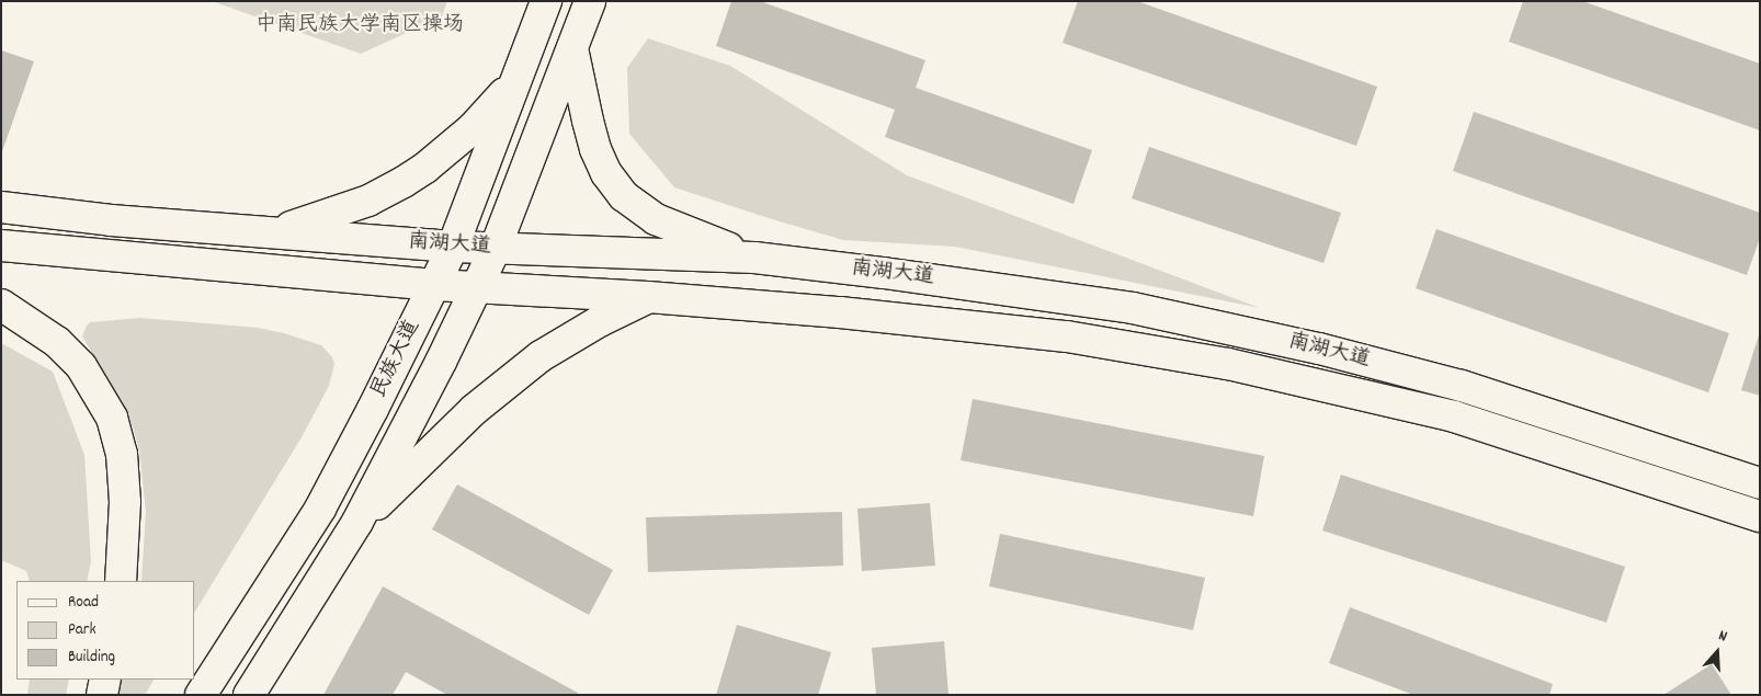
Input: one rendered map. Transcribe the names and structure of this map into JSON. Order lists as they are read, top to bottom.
{
  "streets": {
    "main road": ["南湖大道", "民族大道"]
  },
  "crossings": [
    ["南湖大道", "民族大道"]
  ],
  "parks": ["中南民族大学南区操场"],
  "legend": ["Road", "Park", "Building"],
  "north": "top"
}
